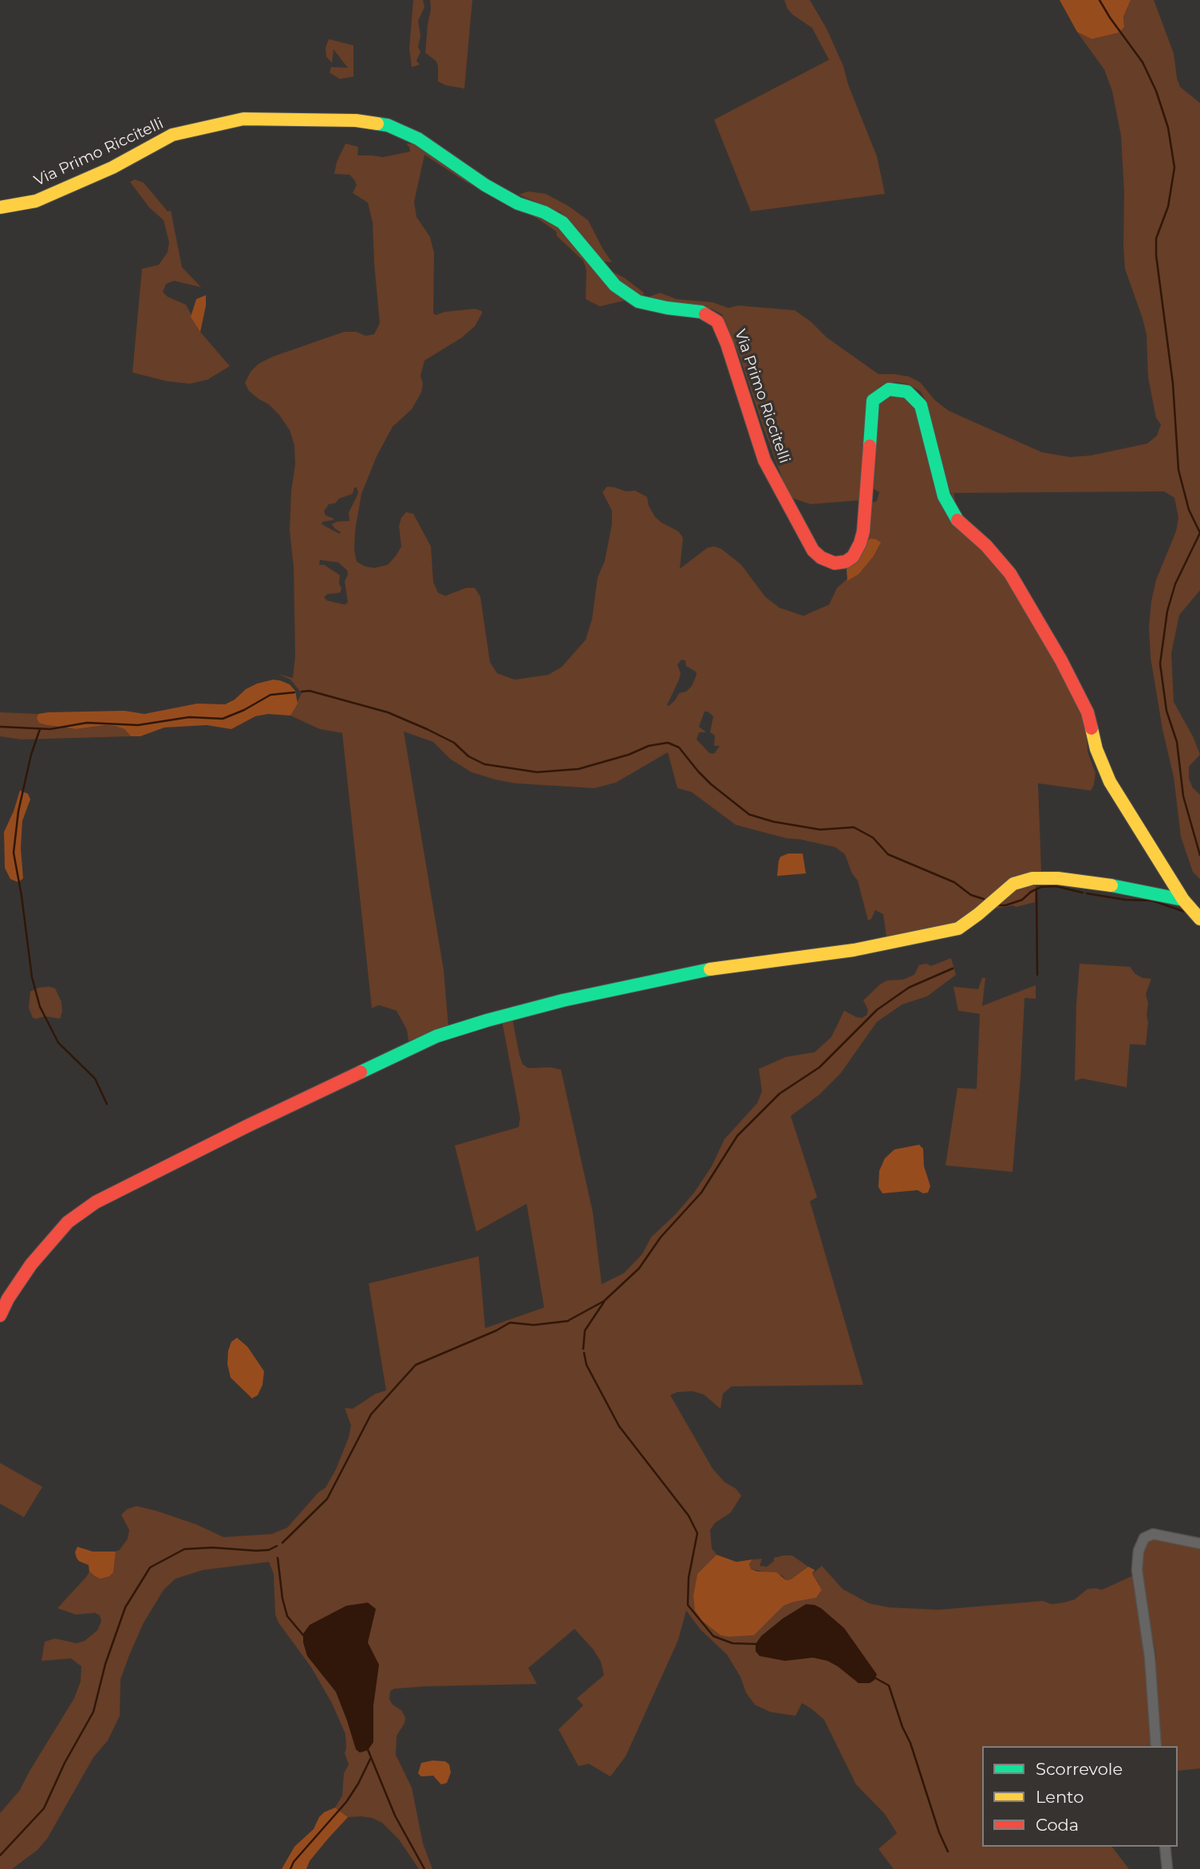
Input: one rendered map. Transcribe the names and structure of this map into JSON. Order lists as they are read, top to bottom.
{
  "streets": {
    "street": ["Via Primo Riccitelli"]
  },
  "legend": ["Scorrevole", "Lento", "Coda"]
}
